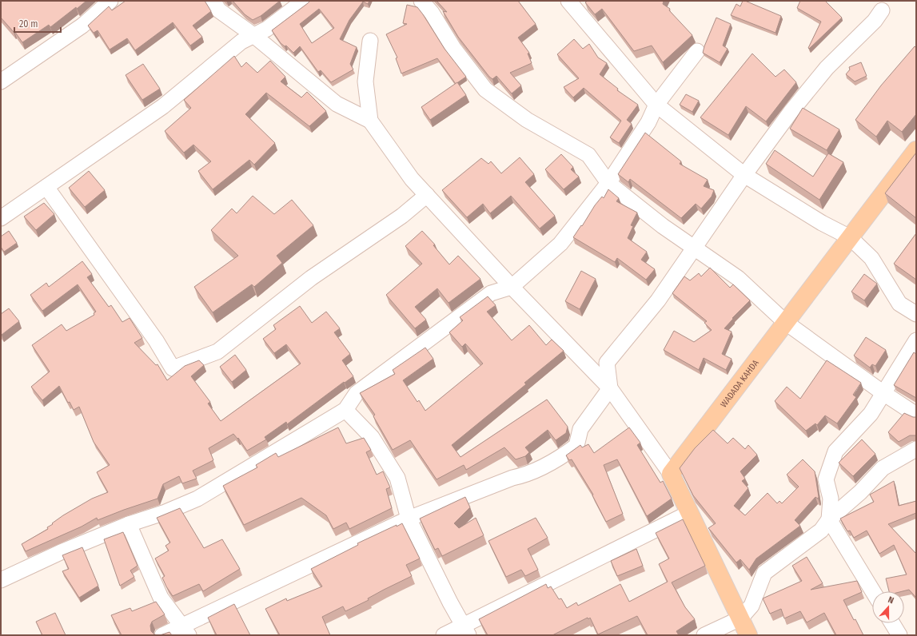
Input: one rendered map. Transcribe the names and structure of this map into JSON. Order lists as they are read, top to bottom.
{
  "streets": {
    "main road": ["WADADA KAHDA"]
  },
  "scale_bar": "20 m",
  "north": "top"
}
